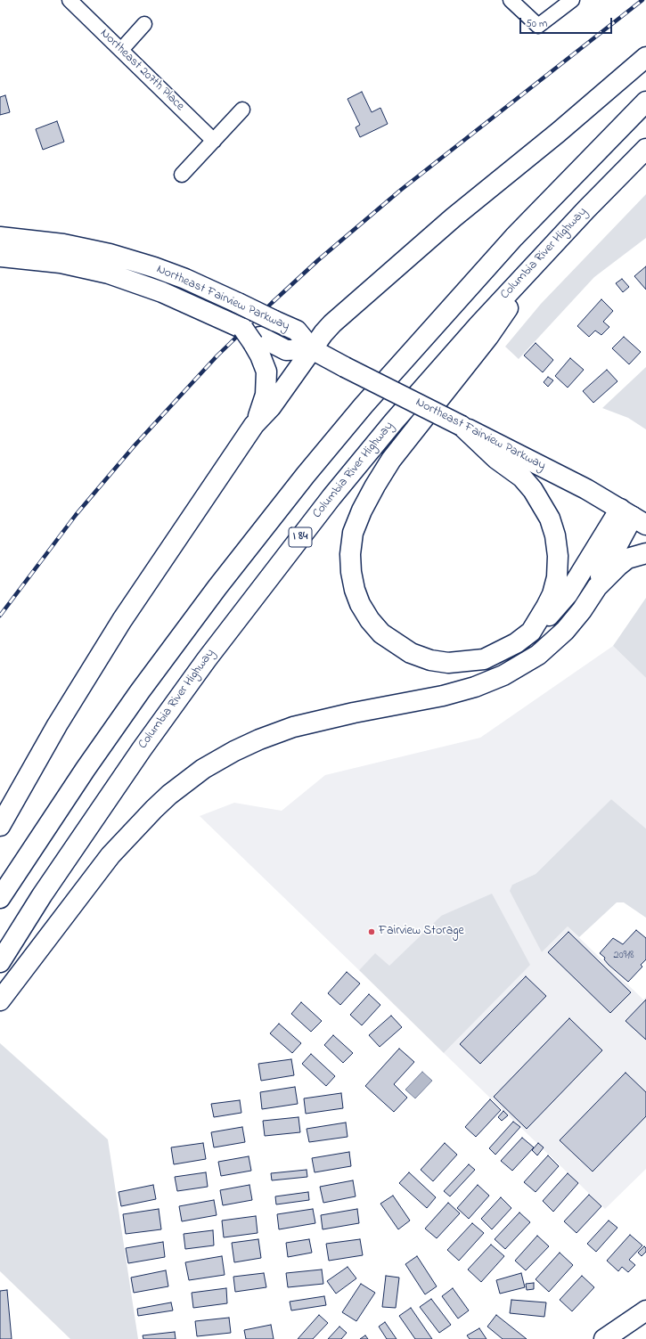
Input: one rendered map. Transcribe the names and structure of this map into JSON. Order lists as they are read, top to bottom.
{
  "streets": {
    "main road": ["Columbia River Highway", "Northeast Fairview Parkway", "I 84"],
    "street": ["Northeast 207th Place"]
  },
  "places": ["Fairview Storage"],
  "house_numbers": ["20918"],
  "scale_bar": "50 m"
}
